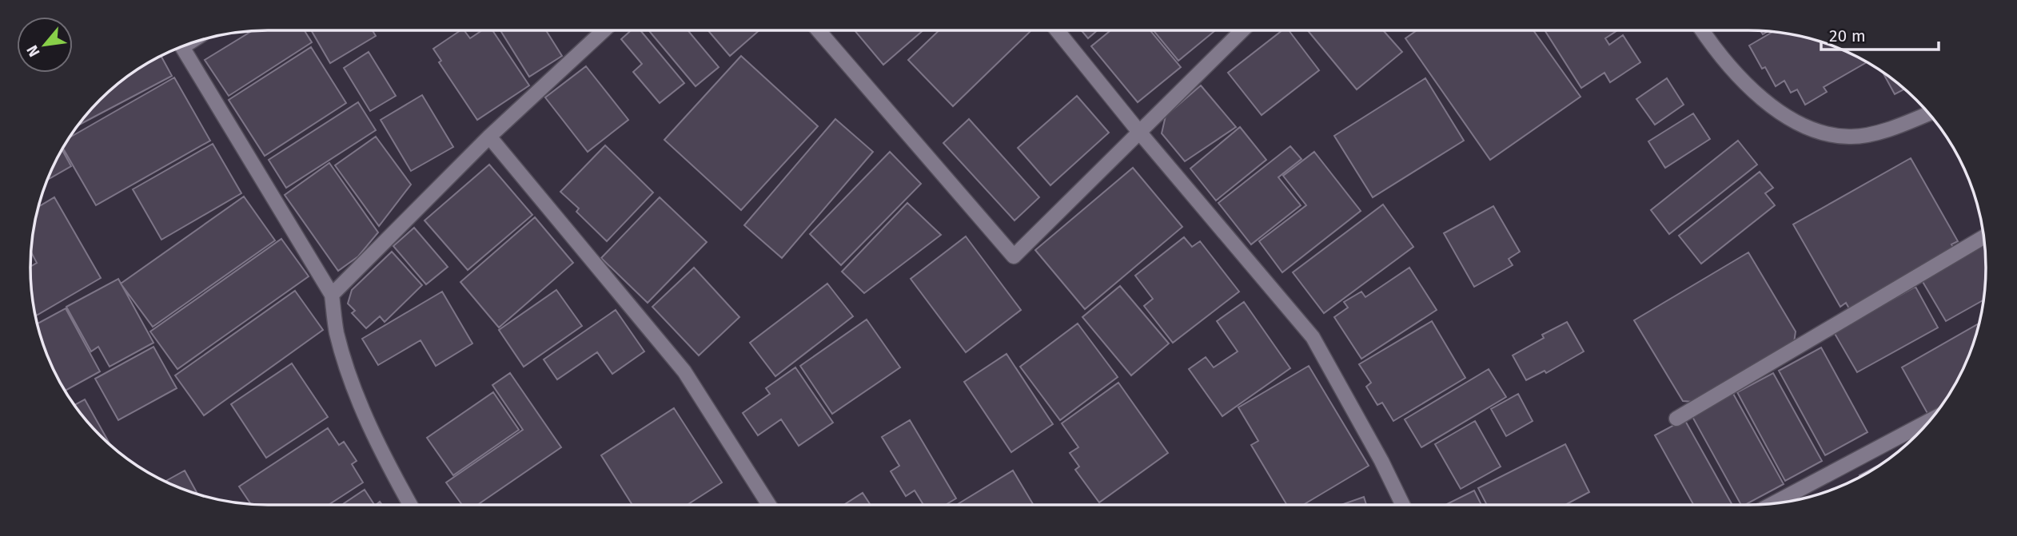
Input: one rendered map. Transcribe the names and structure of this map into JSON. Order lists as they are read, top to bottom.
{
  "scale_bar": "20 m",
  "north": "bottom left"
}
